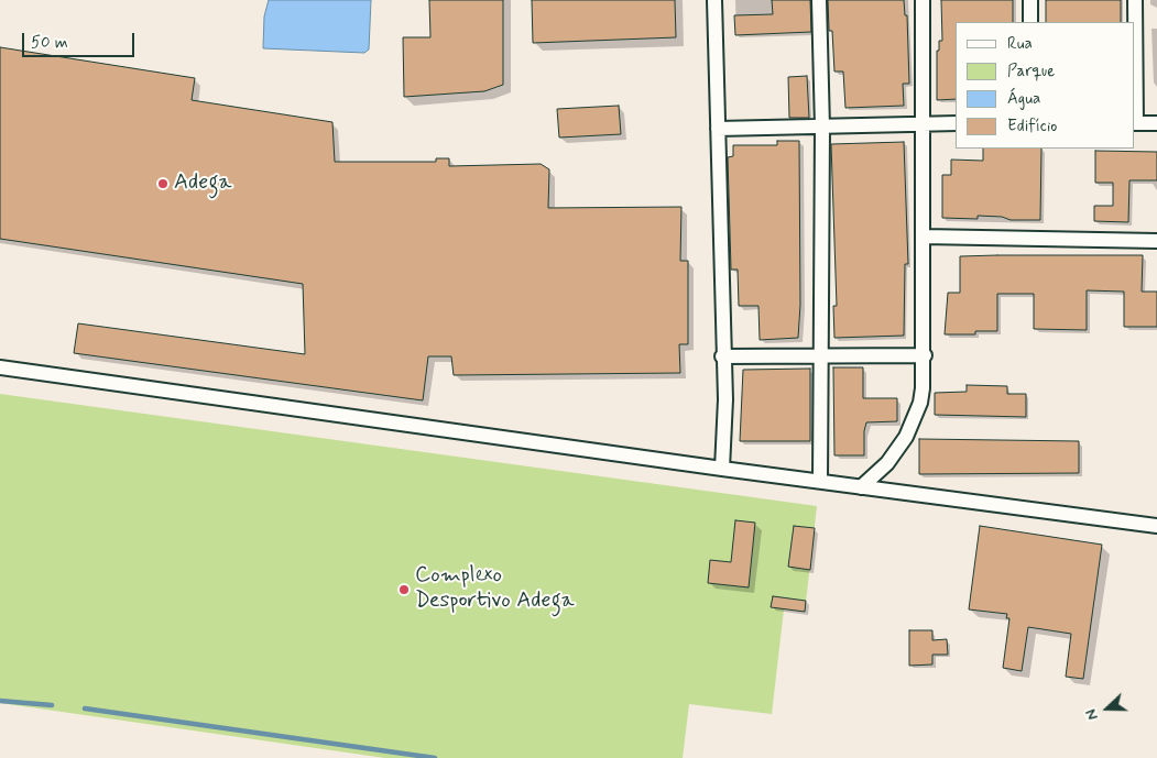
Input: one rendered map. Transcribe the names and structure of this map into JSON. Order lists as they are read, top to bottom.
{
  "places": ["Adega", "Complexo Desportivo Adega"],
  "legend": [
    "Rua",
    "Parque",
    "Água",
    "Edifício"
  ],
  "scale_bar": "50 m",
  "north": "left"
}
